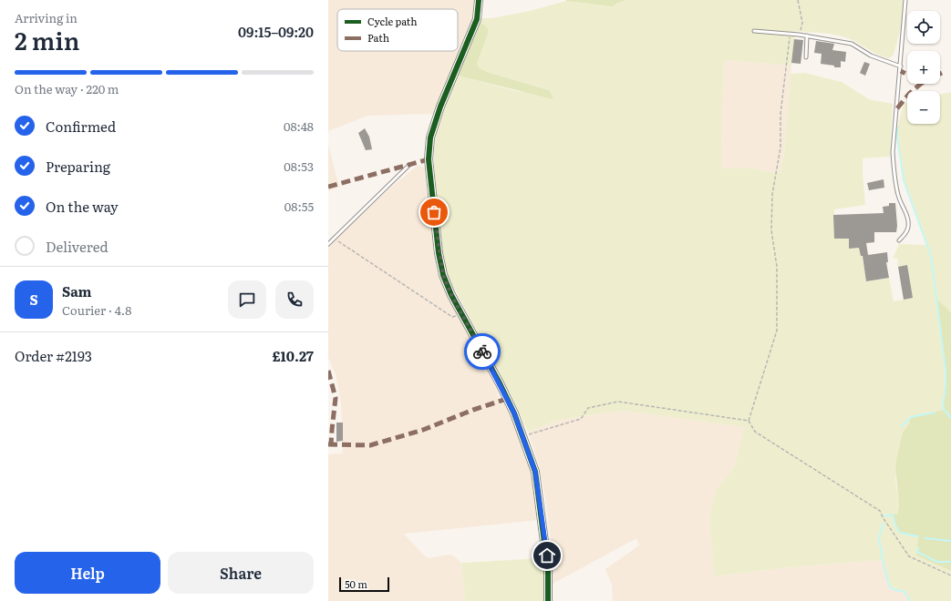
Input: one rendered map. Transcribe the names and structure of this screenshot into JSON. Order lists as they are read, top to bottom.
{
  "legend": ["Cycle path", "Path"],
  "scale_bar": "50 m",
  "page": {
    "heading": ["2 min", "Arriving in", "09:15–09:20"],
    "panel": [
      "Sam",
      "Courier · 4.8",
      "Order #2193",
      "£10.27"
    ],
    "map_buttons": ["+", "−"],
    "bar": "On the way · 220 m",
    "list": [
      ["Confirmed", "08:48"],
      ["Preparing", "08:53"],
      ["On the way", "08:55"],
      "Delivered"
    ],
    "round": "S",
    "buttons": ["Help", "Share"],
    "scale": "50 m"
  }
}
